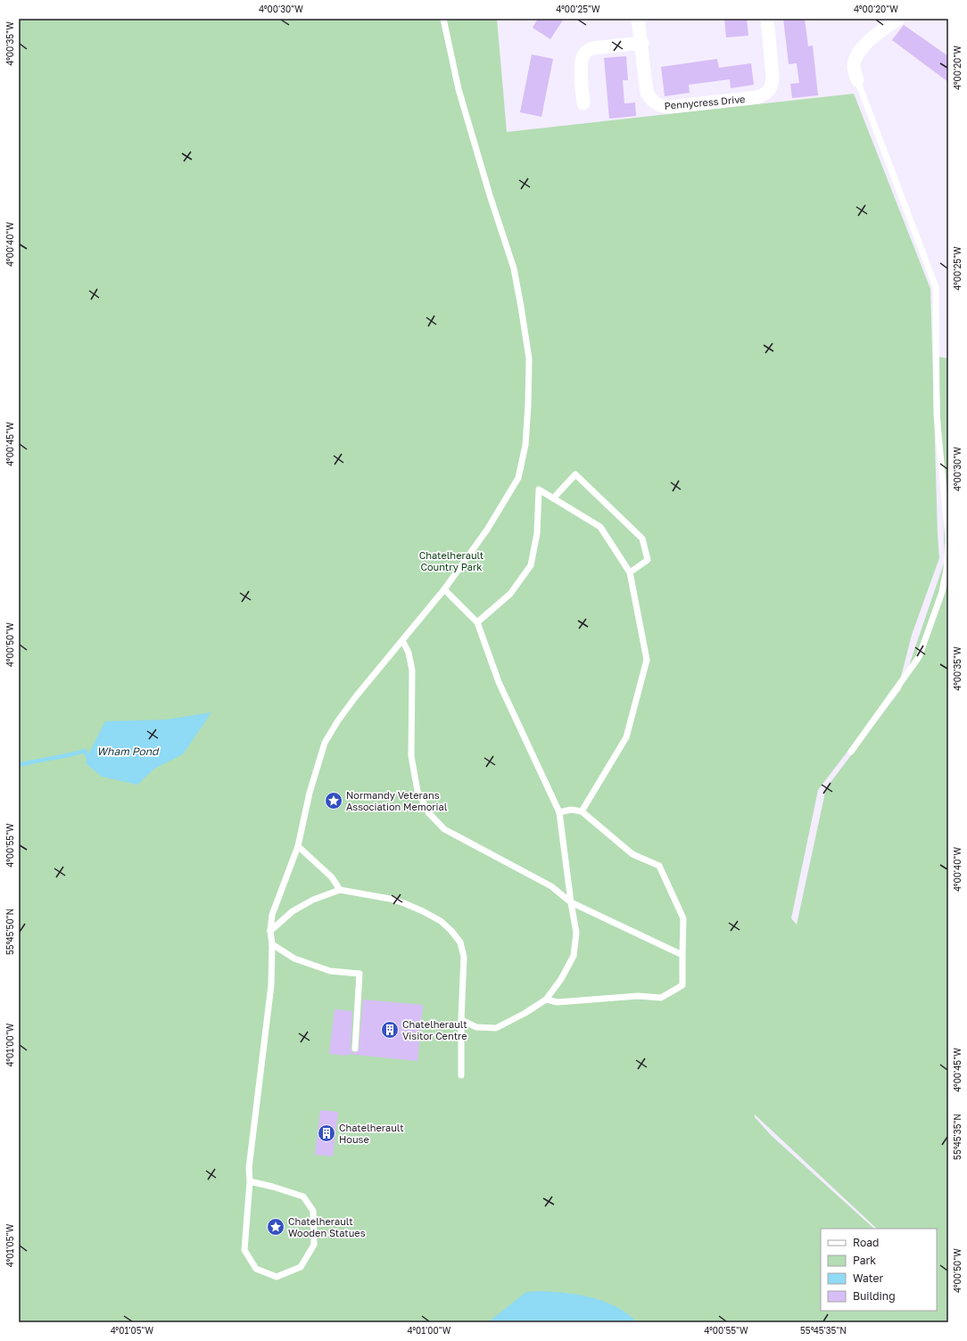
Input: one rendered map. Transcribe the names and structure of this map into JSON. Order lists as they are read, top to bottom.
{
  "streets": {
    "street": ["Pennycress Drive"]
  },
  "water": ["Wham Pond"],
  "parks": ["Chatelherault Country Park"],
  "places": {
    "place": ["Normandy Veterans Association Memorial", "Chatelherault Wooden Statues"],
    "building": ["Chatelherault Visitor Centre", "Chatelherault House"]
  },
  "legend": [
    "Road",
    "Park",
    "Water",
    "Building"
  ],
  "coordinates": [
    "4°00'30\"W",
    "4°00'25\"W",
    "4°00'20\"W",
    "4°00'35\"W",
    "4°00'40\"W",
    "4°00'45\"W",
    "4°00'50\"W",
    "4°00'55\"W",
    "55°45'50\"N",
    "4°01'00\"W",
    "55°45'35\"N",
    "4°01'05\"W"
  ]
}
